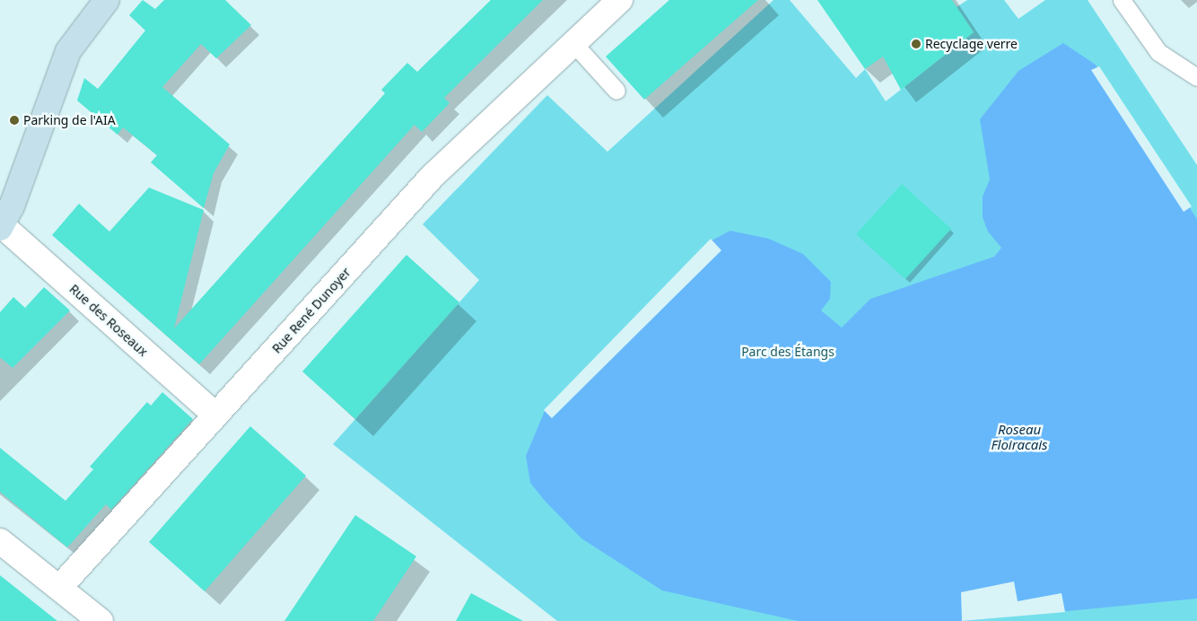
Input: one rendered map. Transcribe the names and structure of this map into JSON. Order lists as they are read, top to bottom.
{
  "streets": {
    "street": ["Rue René Dunoyer", "Rue des Roseaux"]
  },
  "crossings": [
    ["Rue René Dunoyer", "Rue des Roseaux"]
  ],
  "water": ["Roseau Floiracais"],
  "parks": ["Parc des Étangs"],
  "places": ["Recyclage verre", "Parking de l'AIA"]
}
